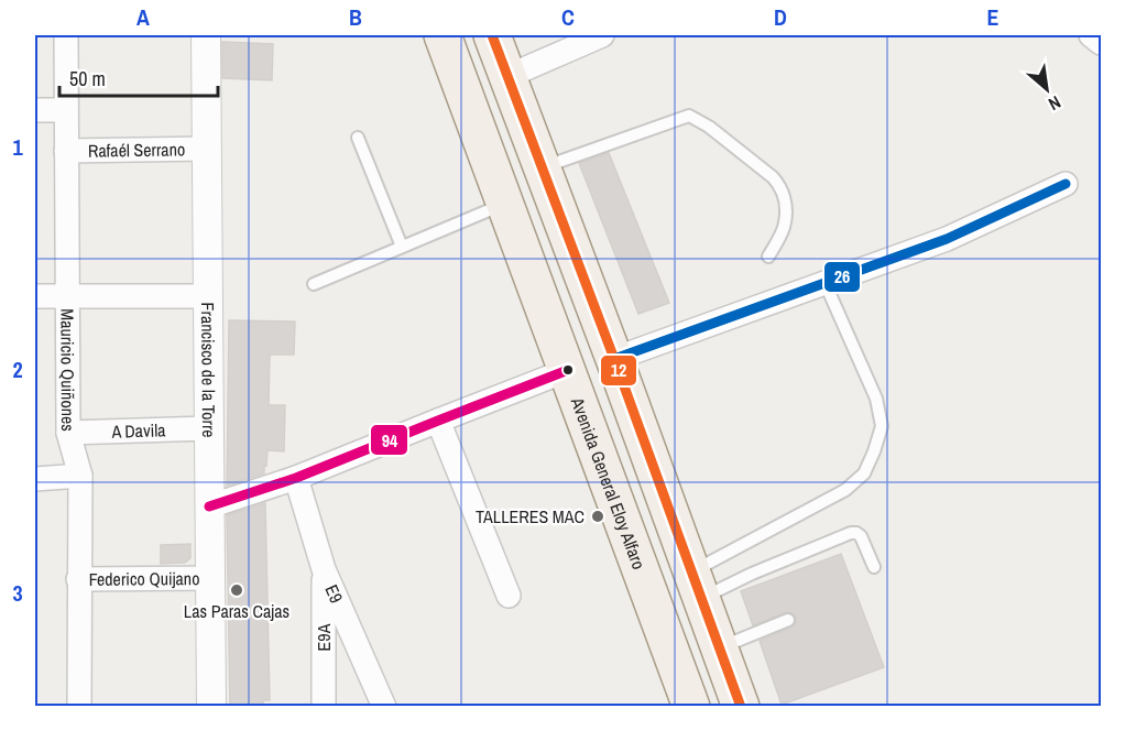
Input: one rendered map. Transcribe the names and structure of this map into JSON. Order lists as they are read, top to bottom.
{
  "streets": {
    "main road": ["Avenida General Eloy Alfaro"],
    "street": [
      "Rafaél Serrano",
      "Mauricio Quiñones",
      "Francisco de la Torre",
      "A Davila",
      "Federico Quijano",
      "E9",
      "E9A"
    ]
  },
  "crossings": [
    ["Rafaél Serrano", "Mauricio Quiñones"],
    ["Rafaél Serrano", "Francisco de la Torre"],
    ["Mauricio Quiñones", "A Davila"],
    ["Mauricio Quiñones", "Federico Quijano"],
    ["Francisco de la Torre", "A Davila"],
    ["Francisco de la Torre", "Federico Quijano"],
    ["E9", "E9A"]
  ],
  "places": ["TALLERES MAC", "Las Paras Cajas"],
  "lines": ["transit line 12", "transit line 26", "transit line 94"],
  "scale_bar": "50 m",
  "north": "bottom right",
  "grid": {
    "columns": [
      "A",
      "B",
      "C",
      "D",
      "E"
    ],
    "rows": ["1", "2", "3"]
  }
}
